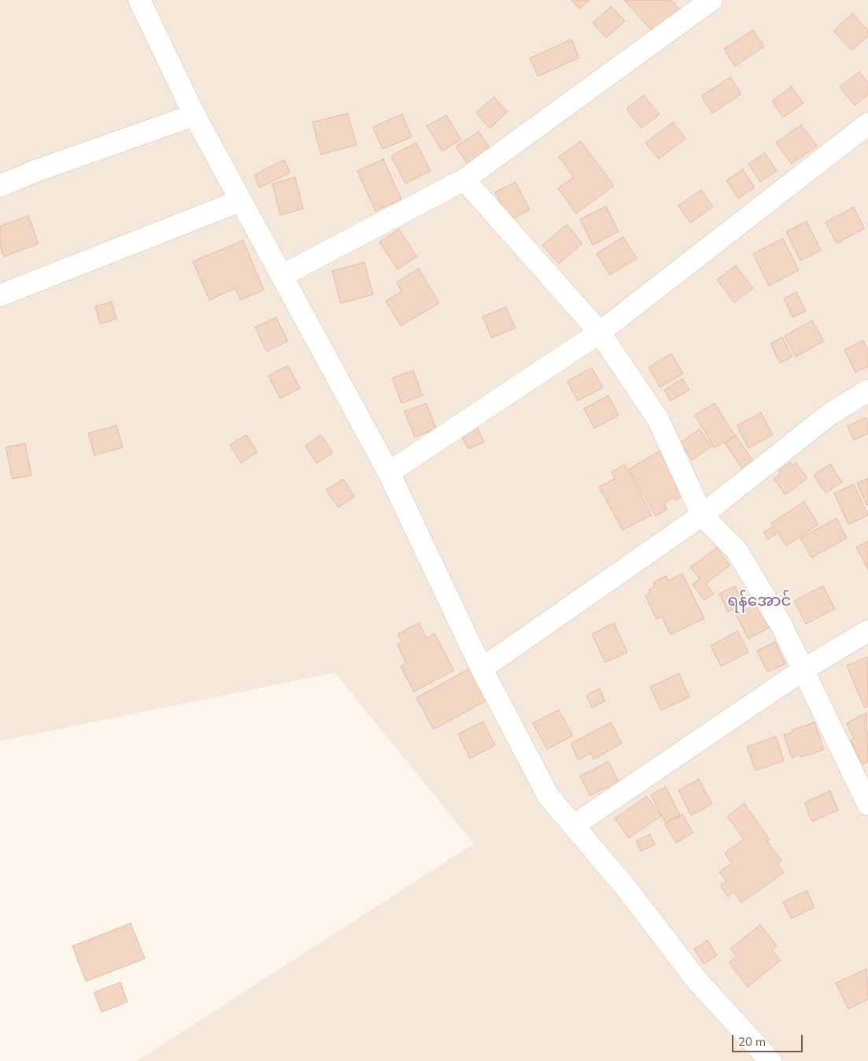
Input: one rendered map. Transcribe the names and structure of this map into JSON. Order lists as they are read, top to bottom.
{
  "districts": ["ရန်အောင်"],
  "scale_bar": "20 m"
}
